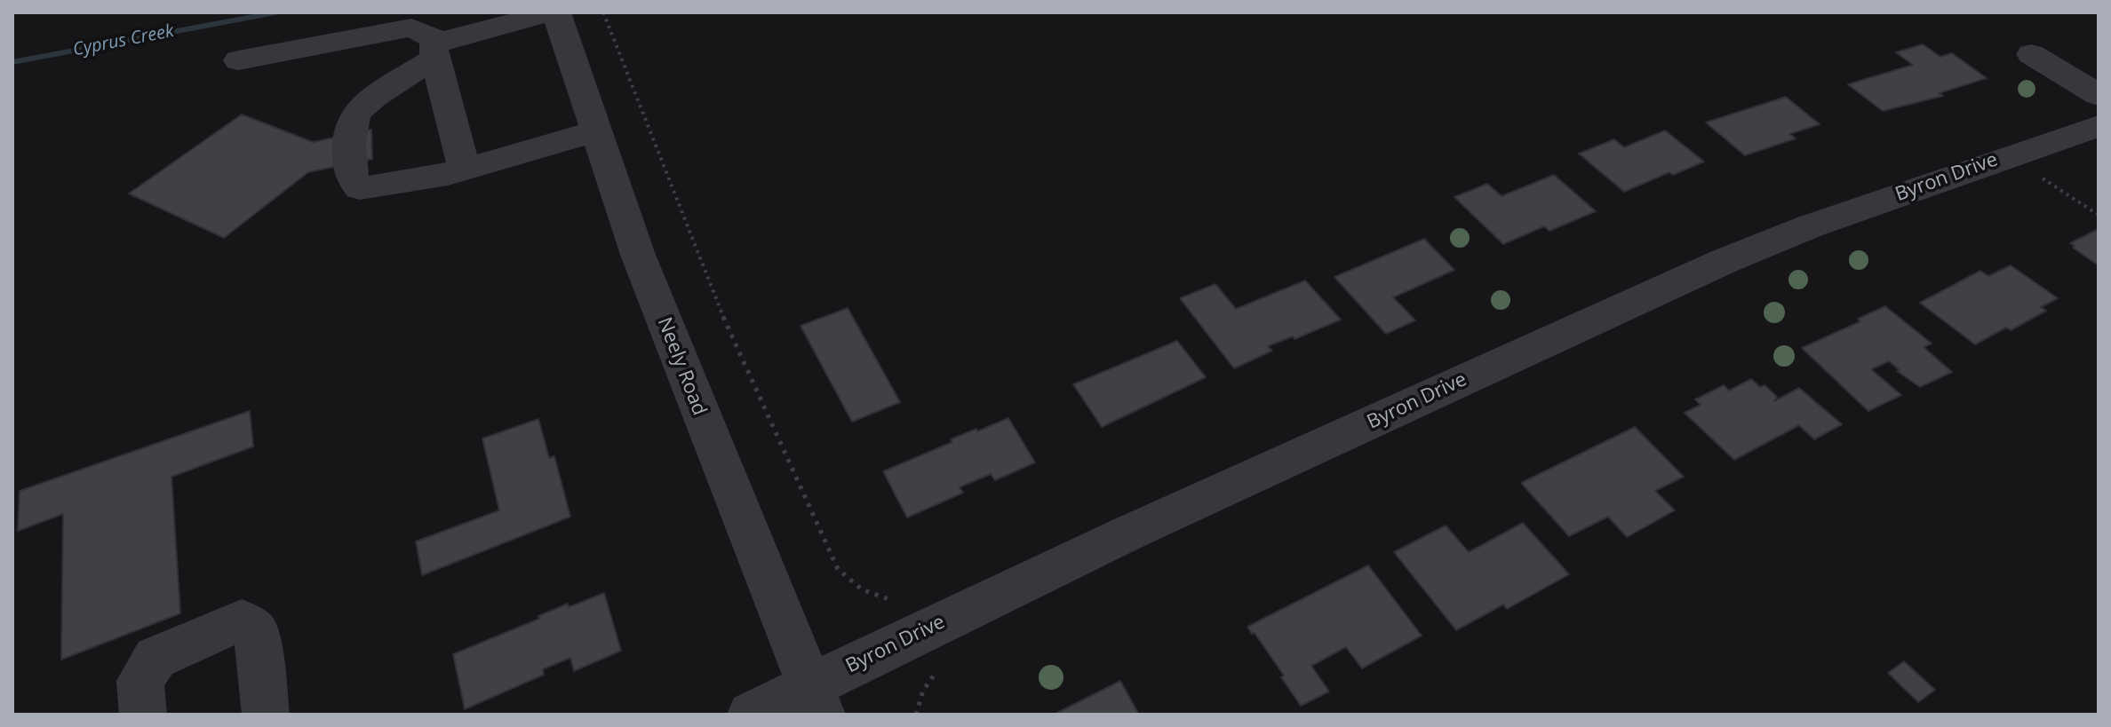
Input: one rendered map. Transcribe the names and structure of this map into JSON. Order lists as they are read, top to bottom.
{
  "streets": {
    "street": ["Byron Drive", "Neely Road"]
  },
  "crossings": [
    ["Byron Drive", "Neely Road"]
  ],
  "water": ["Cyprus Creek"]
}
